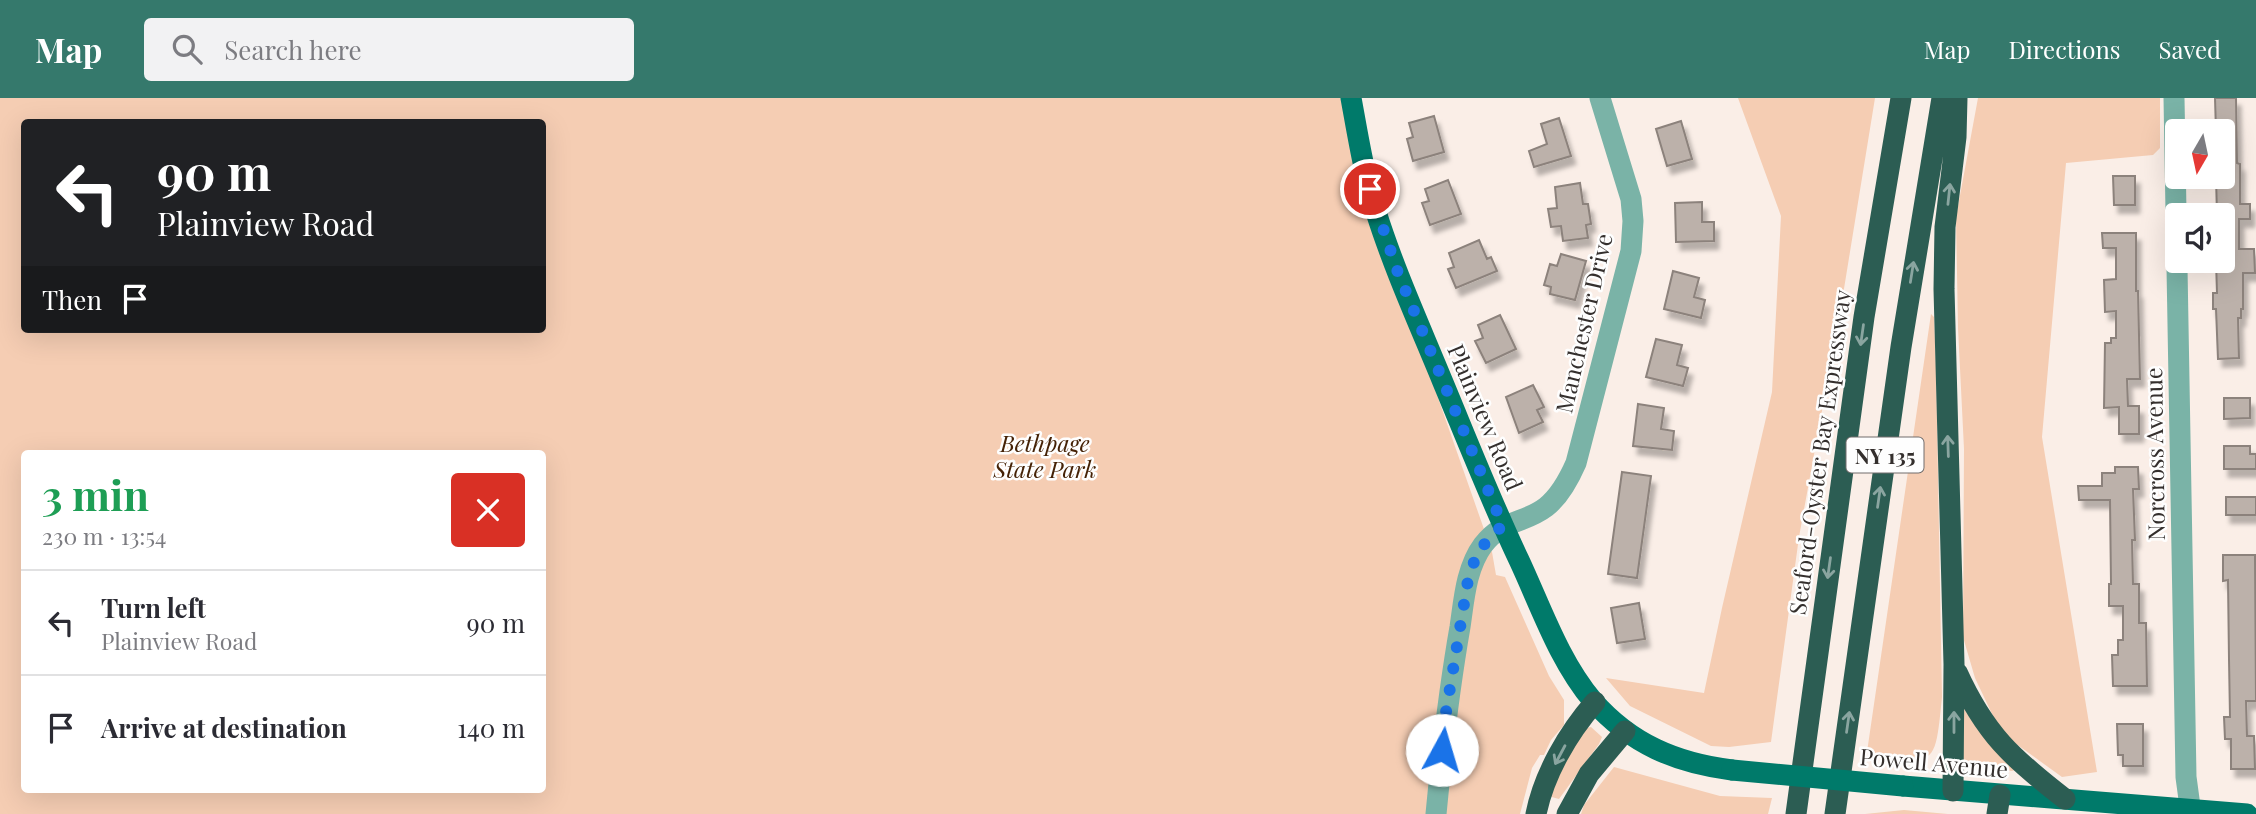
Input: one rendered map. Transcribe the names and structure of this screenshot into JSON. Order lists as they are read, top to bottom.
{
  "streets": {
    "highway": ["Seaford-Oyster Bay Expressway", "NY 135"],
    "main road": ["Plainview Road", "Powell Avenue"],
    "street": ["Manchester Drive", "Norcross Avenue"]
  },
  "crossings": [
    ["Manchester Drive", "Plainview Road"],
    ["Plainview Road", "Powell Avenue"],
    ["Norcross Avenue", "Powell Avenue"]
  ],
  "parks": ["Bethpage State Park"],
  "north": "bottom",
  "page": {
    "header": "Map",
    "search": "Search here",
    "nav": ["Map", "Directions", "Saved"],
    "turn": ["90 m", "Plainview Road"],
    "then": "Then",
    "heading": ["3 min", "230 m · 13:54"],
    "list": [
      {
        "name": "Turn left",
        "note": "Plainview Road",
        "value": "90 m"
      },
      {
        "name": "Arrive at destination",
        "value": "140 m"
      }
    ]
  }
}
